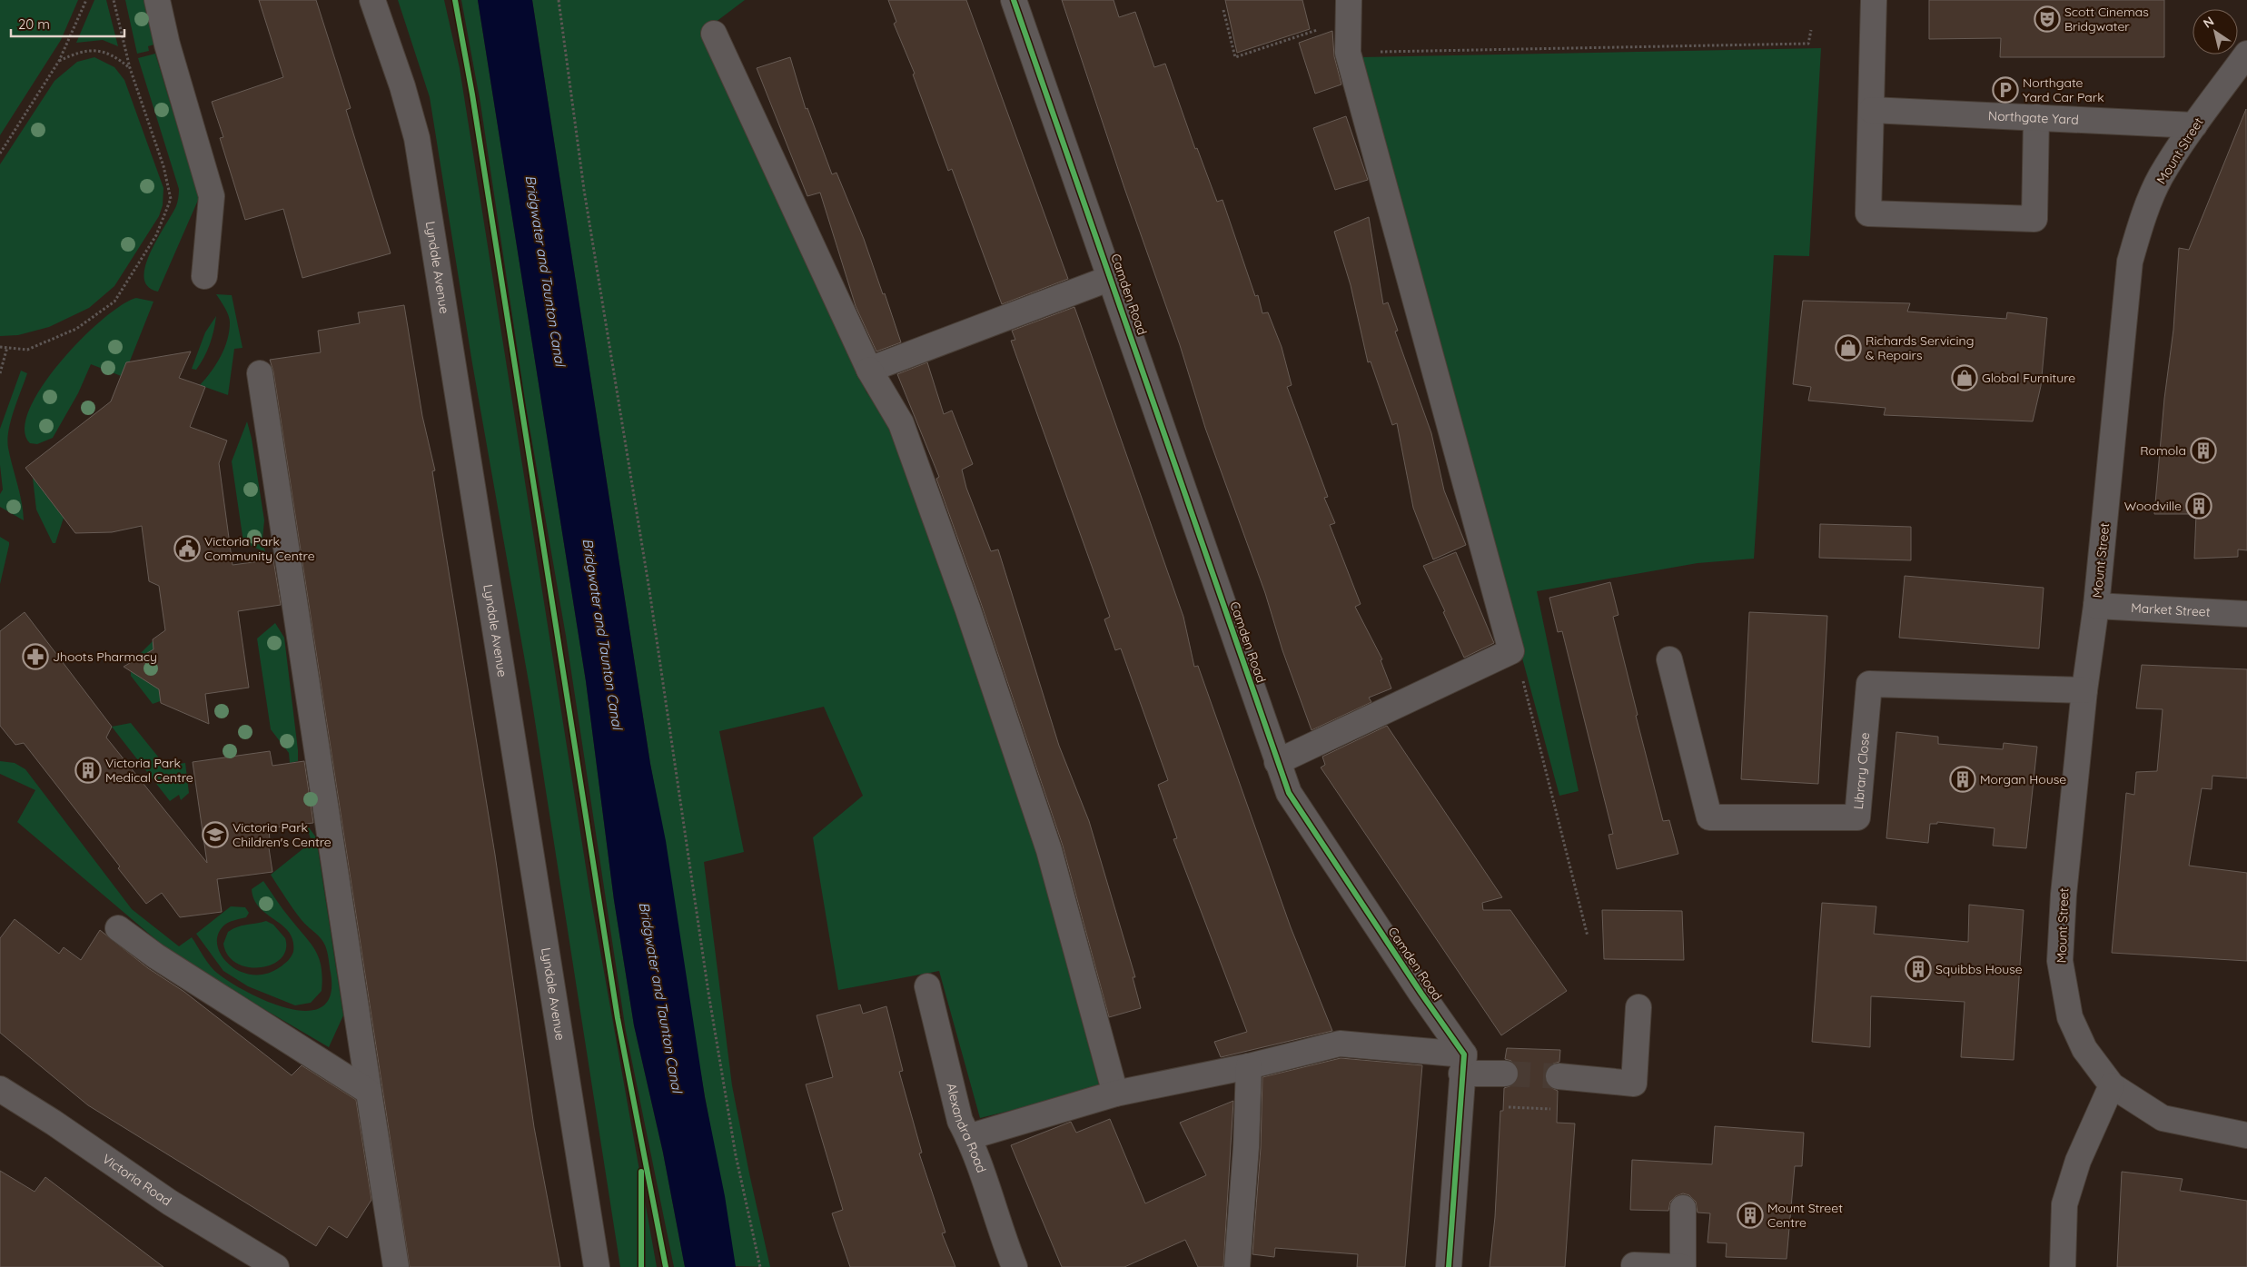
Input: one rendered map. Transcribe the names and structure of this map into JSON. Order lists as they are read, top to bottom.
{
  "streets": {
    "street": [
      "Northgate Yard",
      "Mount Street",
      "Lyndale Avenue",
      "Camden Road",
      "Market Street",
      "Library Close",
      "Alexandra Road",
      "Victoria Road"
    ]
  },
  "crossings": [
    ["Northgate Yard", "Mount Street"],
    ["Mount Street", "Market Street"],
    ["Mount Street", "Library Close"]
  ],
  "water": ["Bridgwater and Taunton Canal"],
  "places": {
    "theatre": ["Scott Cinemas Bridgwater"],
    "parking": ["Northgate Yard Car Park"],
    "shop": ["Richards Servicing & Repairs", "Global Furniture"],
    "building": [
      "Romola",
      "Woodville",
      "Victoria Park Medical Centre",
      "Morgan House",
      "Squibbs House",
      "Mount Street Centre"
    ],
    "public building": ["Victoria Park Community Centre"],
    "pharmacy": ["Jhoots Pharmacy"],
    "school or university": ["Victoria Park Children's Centre"]
  },
  "scale_bar": "20 m",
  "north": "top left"
}
